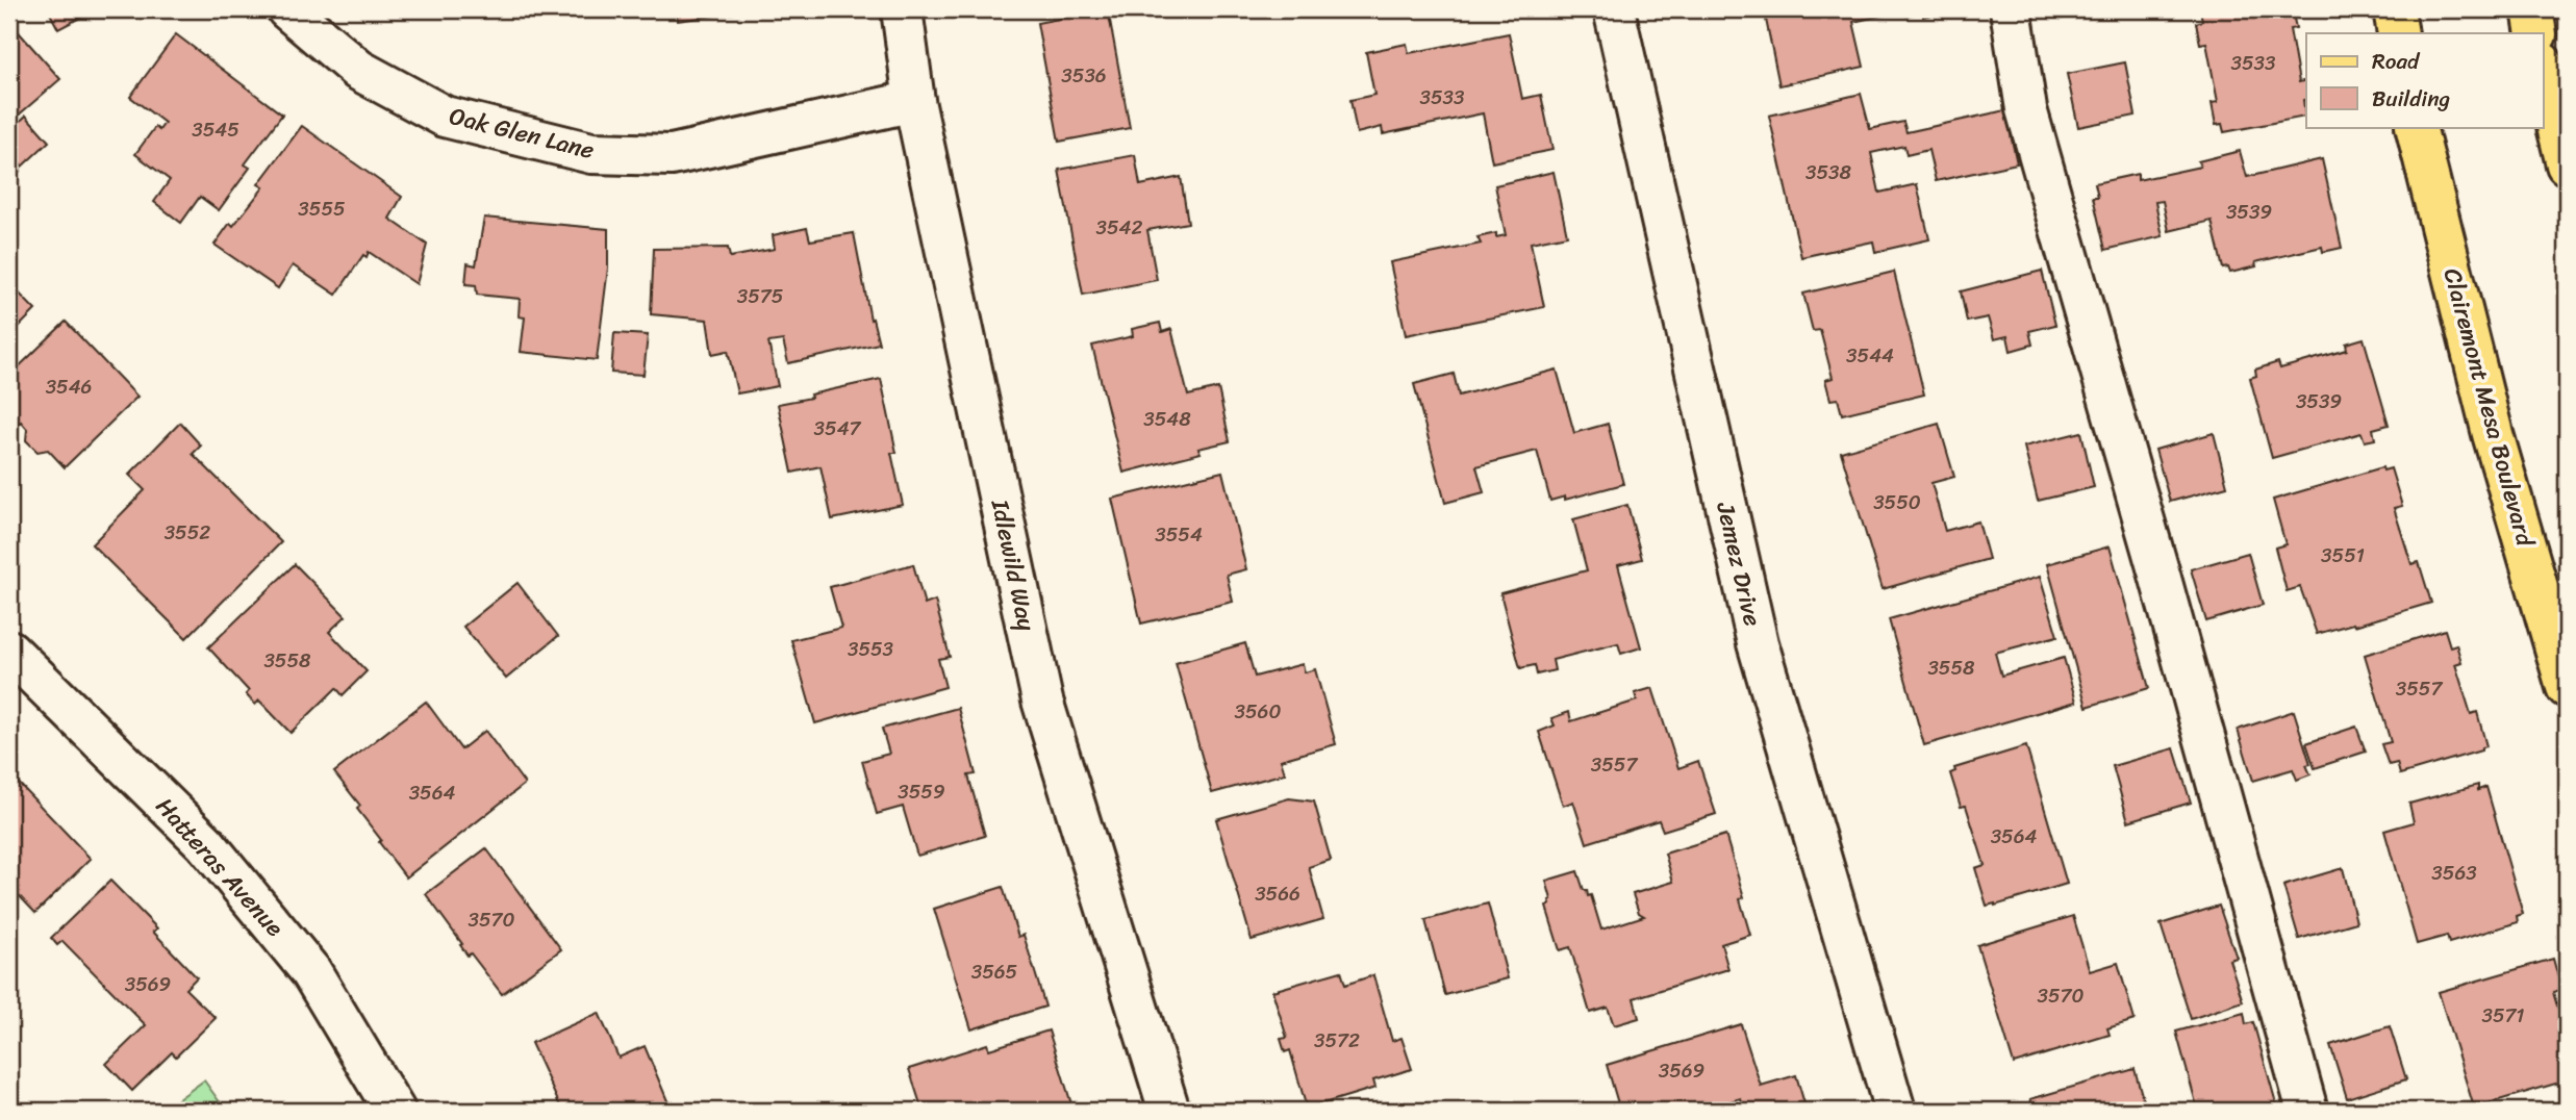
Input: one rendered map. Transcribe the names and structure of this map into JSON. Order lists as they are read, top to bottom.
{
  "streets": {
    "main road": ["Clairemont Mesa Boulevard"],
    "street": [
      "Oak Glen Lane",
      "Jemez Drive",
      "Idlewild Way",
      "Hatteras Avenue"
    ]
  },
  "crossings": [
    ["Oak Glen Lane", "Idlewild Way"]
  ],
  "house_numbers": [
    "3533",
    "3536",
    "3533",
    "3545",
    "3538",
    "3555",
    "3539",
    "3542",
    "3575",
    "3544",
    "3546",
    "3539",
    "3548",
    "3547",
    "3550",
    "3552",
    "3554",
    "3551",
    "3553",
    "3558",
    "3558",
    "3557",
    "3560",
    "3557",
    "3559",
    "3564",
    "3564",
    "3563",
    "3566",
    "3570",
    "3565",
    "3569",
    "3570",
    "3571",
    "3572",
    "3569"
  ],
  "legend": ["Road", "Building"]
}
